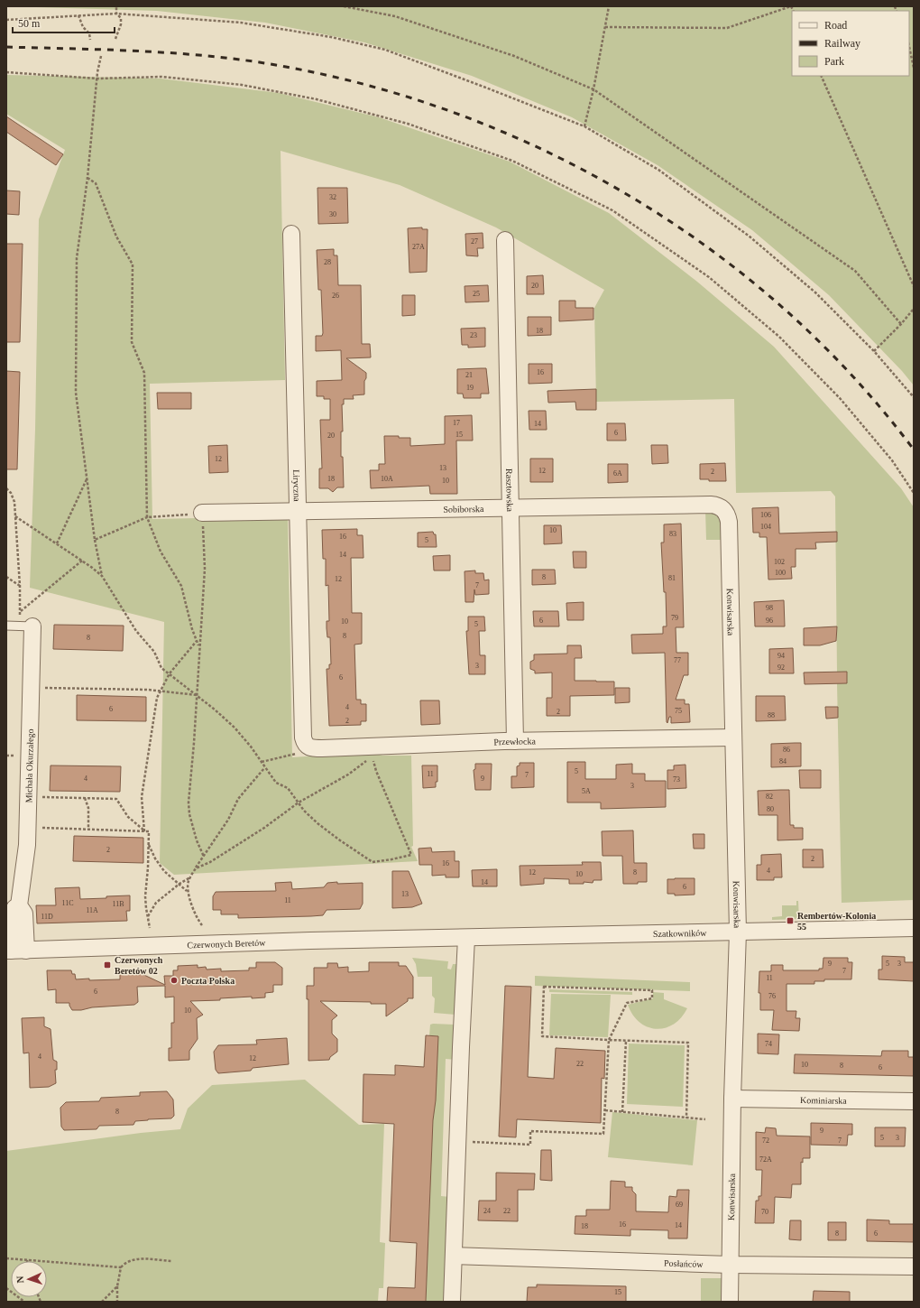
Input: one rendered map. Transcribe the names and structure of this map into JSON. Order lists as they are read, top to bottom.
{
  "streets": {
    "street": [
      "Liryczna",
      "Rasztowska",
      "Sobiborska",
      "Konwisarska",
      "Przewłocka",
      "Michała Okurzałego",
      "Szatkowników",
      "Czerwonych Beretów",
      "Kominiarska",
      "Posłańców"
    ]
  },
  "crossings": [
    ["Liryczna", "Sobiborska"],
    ["Liryczna", "Przewłocka"],
    ["Rasztowska", "Sobiborska"],
    ["Rasztowska", "Przewłocka"],
    ["Sobiborska", "Konwisarska"],
    ["Konwisarska", "Przewłocka"],
    ["Konwisarska", "Szatkowników"],
    ["Konwisarska", "Kominiarska"],
    ["Konwisarska", "Posłańców"],
    ["Michała Okurzałego", "Czerwonych Beretów"],
    ["Szatkowników", "Czerwonych Beretów"]
  ],
  "places": {
    "transit": ["Rembertów-Kolonia 55", "Czerwonych Beretów 02"],
    "other": ["Poczta Polska"]
  },
  "house_numbers": [
    "32",
    "30",
    "27",
    "27A",
    "28",
    "20",
    "25",
    "26",
    "18",
    "23",
    "16",
    "21",
    "19",
    "17",
    "14",
    "6",
    "15",
    "20",
    "12",
    "13",
    "12",
    "2",
    "6A",
    "18",
    "10A",
    "10",
    "106",
    "104",
    "10",
    "83",
    "16",
    "5",
    "14",
    "102",
    "100",
    "8",
    "81",
    "12",
    "7",
    "98",
    "79",
    "6",
    "96",
    "10",
    "5",
    "8",
    "8",
    "94",
    "77",
    "3",
    "92",
    "6",
    "4",
    "6",
    "75",
    "2",
    "88",
    "2",
    "86",
    "84",
    "5",
    "11",
    "7",
    "4",
    "9",
    "73",
    "3",
    "5A",
    "82",
    "80",
    "2",
    "2",
    "16",
    "4",
    "12",
    "8",
    "10",
    "14",
    "6",
    "13",
    "11",
    "11C",
    "11B",
    "11A",
    "11D",
    "9",
    "5",
    "3",
    "7",
    "11",
    "6",
    "76",
    "10",
    "74",
    "4",
    "12",
    "22",
    "10",
    "8",
    "6",
    "8",
    "9",
    "5",
    "3",
    "72",
    "7",
    "72A",
    "69",
    "24",
    "22",
    "70",
    "16",
    "14",
    "18",
    "8",
    "6",
    "15"
  ],
  "legend": ["Road", "Railway", "Park"],
  "scale_bar": "50 m",
  "north": "left"
}
